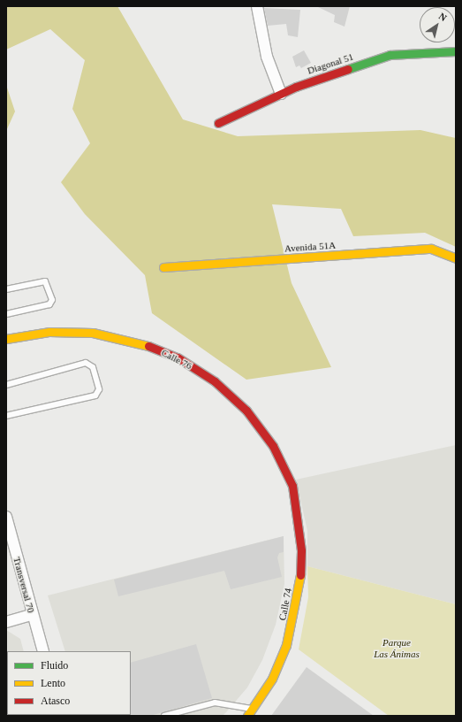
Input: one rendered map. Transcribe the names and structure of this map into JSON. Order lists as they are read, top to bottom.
{
  "streets": {
    "street": [
      "Diagonal 51",
      "Avenida 51A",
      "Calle 76",
      "Transversal 70",
      "Calle 74"
    ]
  },
  "crossings": [
    ["Calle 76", "Calle 74"]
  ],
  "parks": ["Parque Las Ánimas"],
  "legend": ["Fluido", "Lento", "Atasco"],
  "north": "top right"
}
